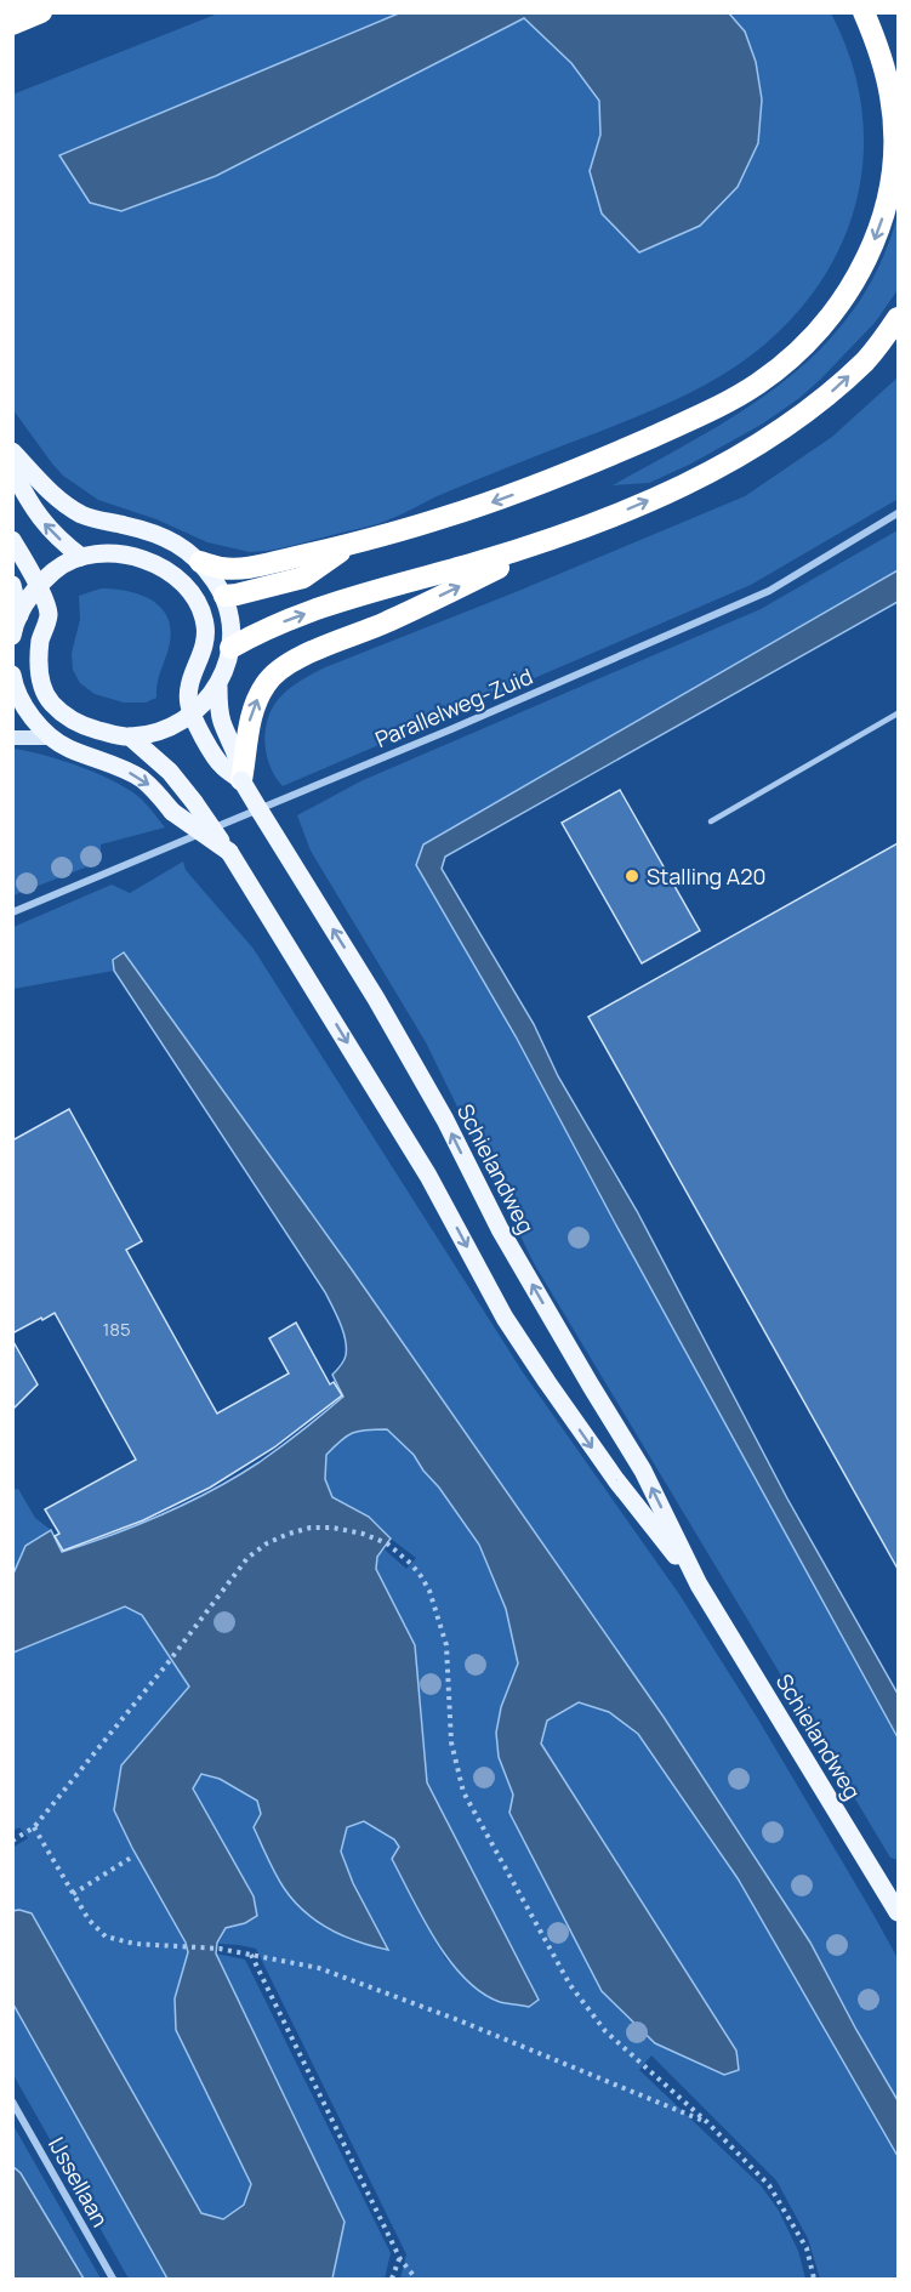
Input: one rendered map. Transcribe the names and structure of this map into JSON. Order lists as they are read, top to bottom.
{
  "streets": {
    "main road": ["Schielandweg"],
    "street": ["Parallelweg-Zuid", "IJssellaan"]
  },
  "places": ["Stalling A20"],
  "house_numbers": ["185"]
}
